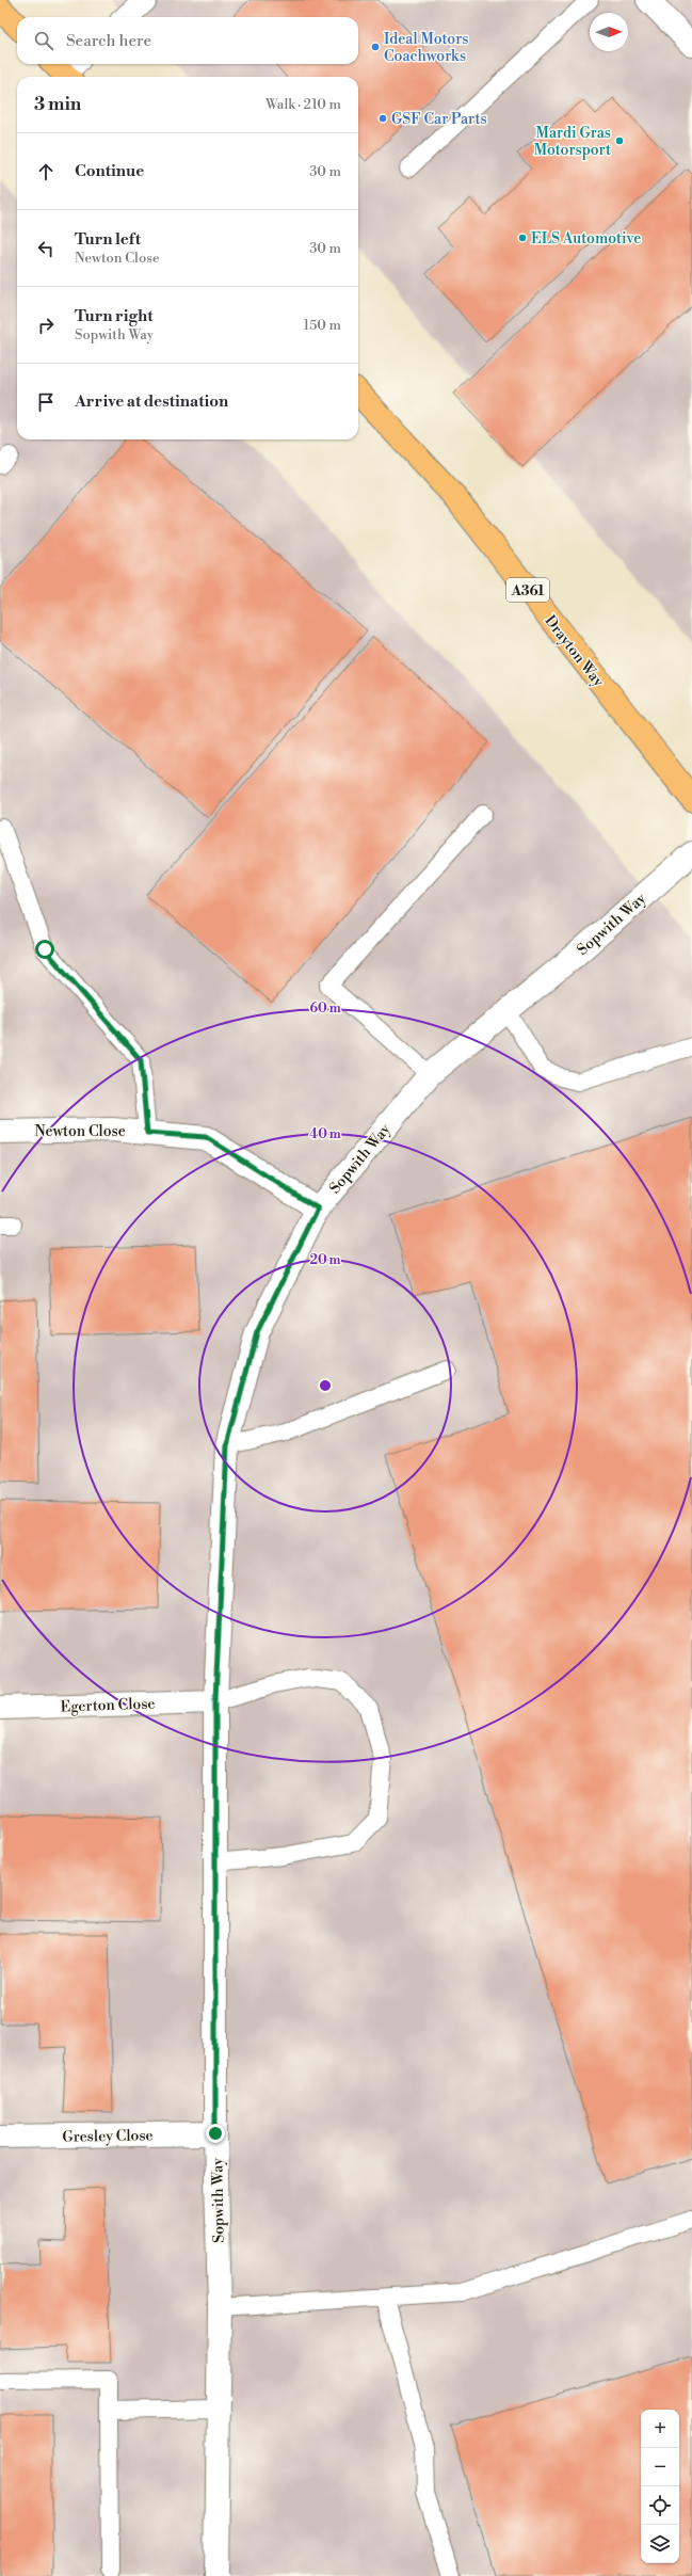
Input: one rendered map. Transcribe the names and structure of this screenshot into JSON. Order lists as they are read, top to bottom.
{
  "streets": {
    "main road": ["A361", "Drayton Way"],
    "street": [
      "Sopwith Way",
      "Newton Close",
      "Egerton Close",
      "Gresley Close"
    ]
  },
  "crossings": [
    ["Sopwith Way", "Newton Close"],
    ["Sopwith Way", "Egerton Close"],
    ["Sopwith Way", "Gresley Close"]
  ],
  "places": [
    "Ideal Motors Coachworks",
    "GSF Car Parts",
    "Mardi Gras Motorsport",
    "ELS Automotive"
  ],
  "north": "right",
  "page": {
    "search": "Search here",
    "heading": ["3 min", "Walk · 210 m"],
    "list": [
      ["Continue", "30 m"],
      ["Turn left", "Newton Close", "30 m"],
      ["Turn right", "Sopwith Way", "150 m"],
      "Arrive at destination"
    ],
    "map_buttons": ["+", "−"]
  },
  "rings": ["60 m", "40 m", "20 m"]
}
